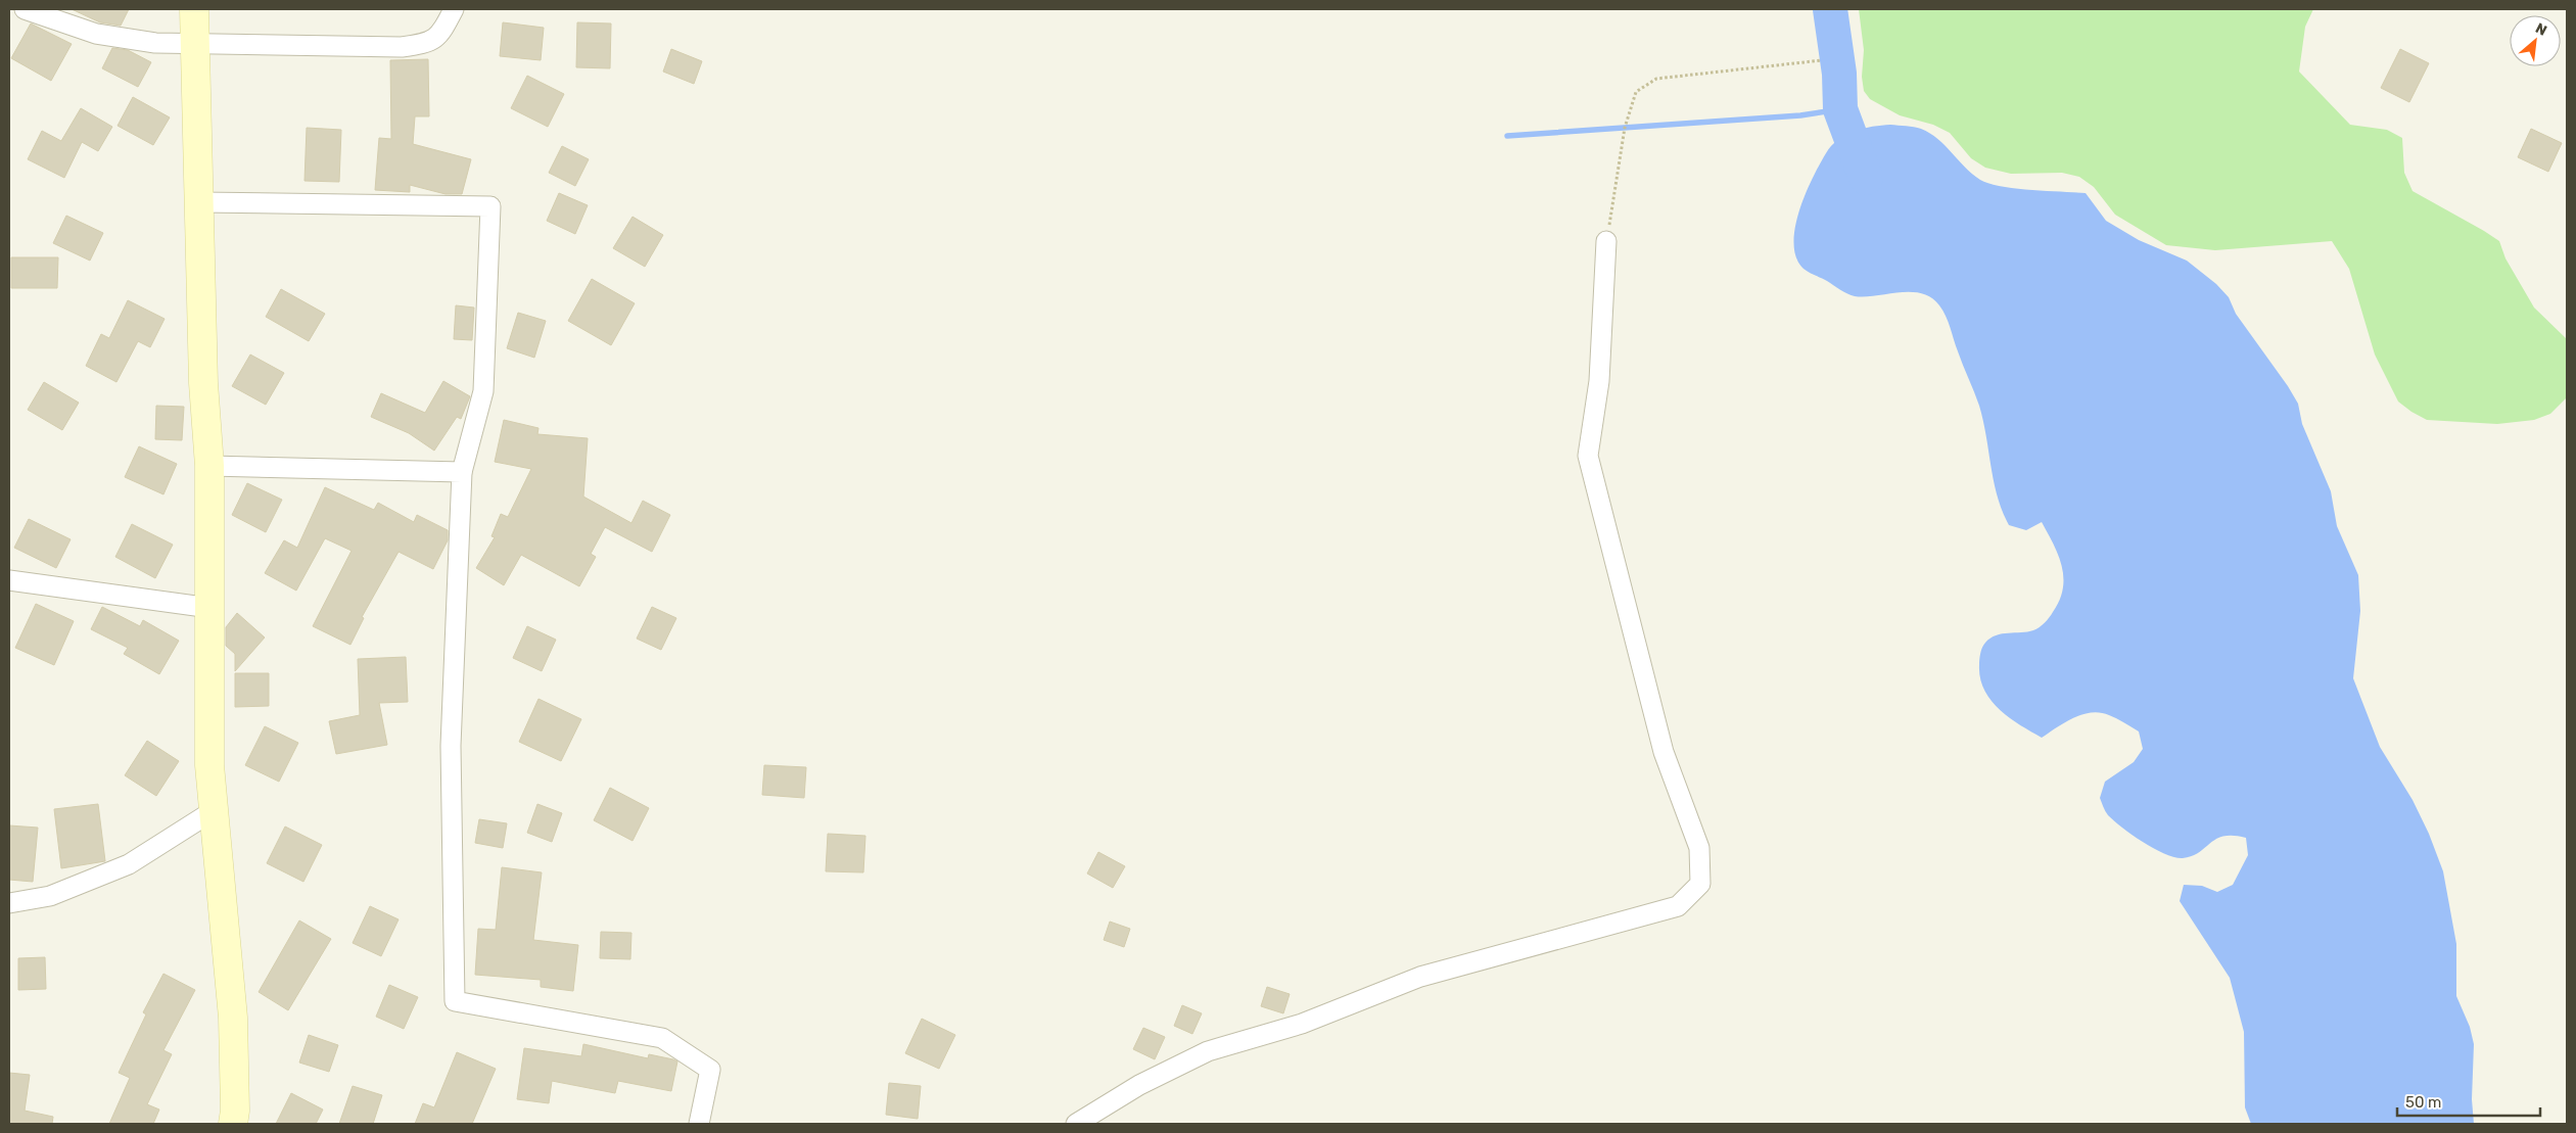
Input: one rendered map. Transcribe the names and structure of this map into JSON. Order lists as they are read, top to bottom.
{
  "scale_bar": "50 m",
  "north": "top right"
}
